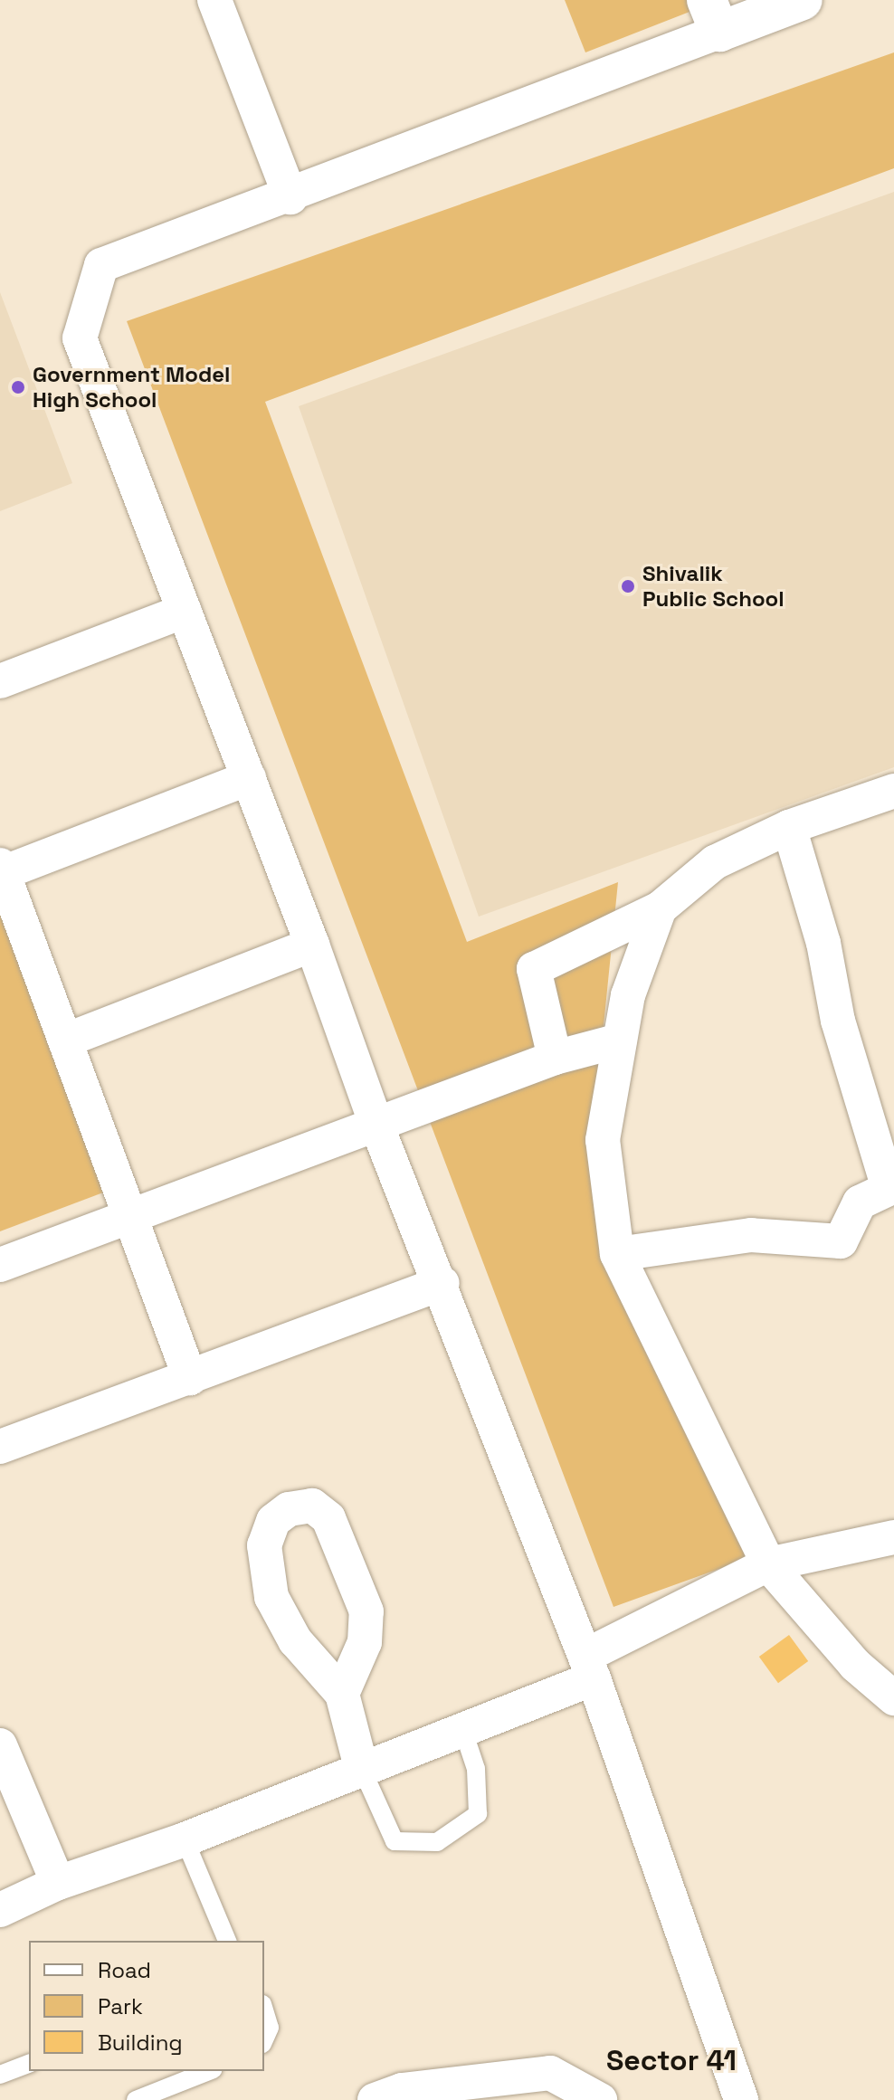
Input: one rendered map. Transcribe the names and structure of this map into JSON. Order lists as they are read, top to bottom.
{
  "districts": ["Sector 41"],
  "places": ["Government Model High School", "Shivalik Public School"],
  "legend": ["Road", "Park", "Building"]
}
